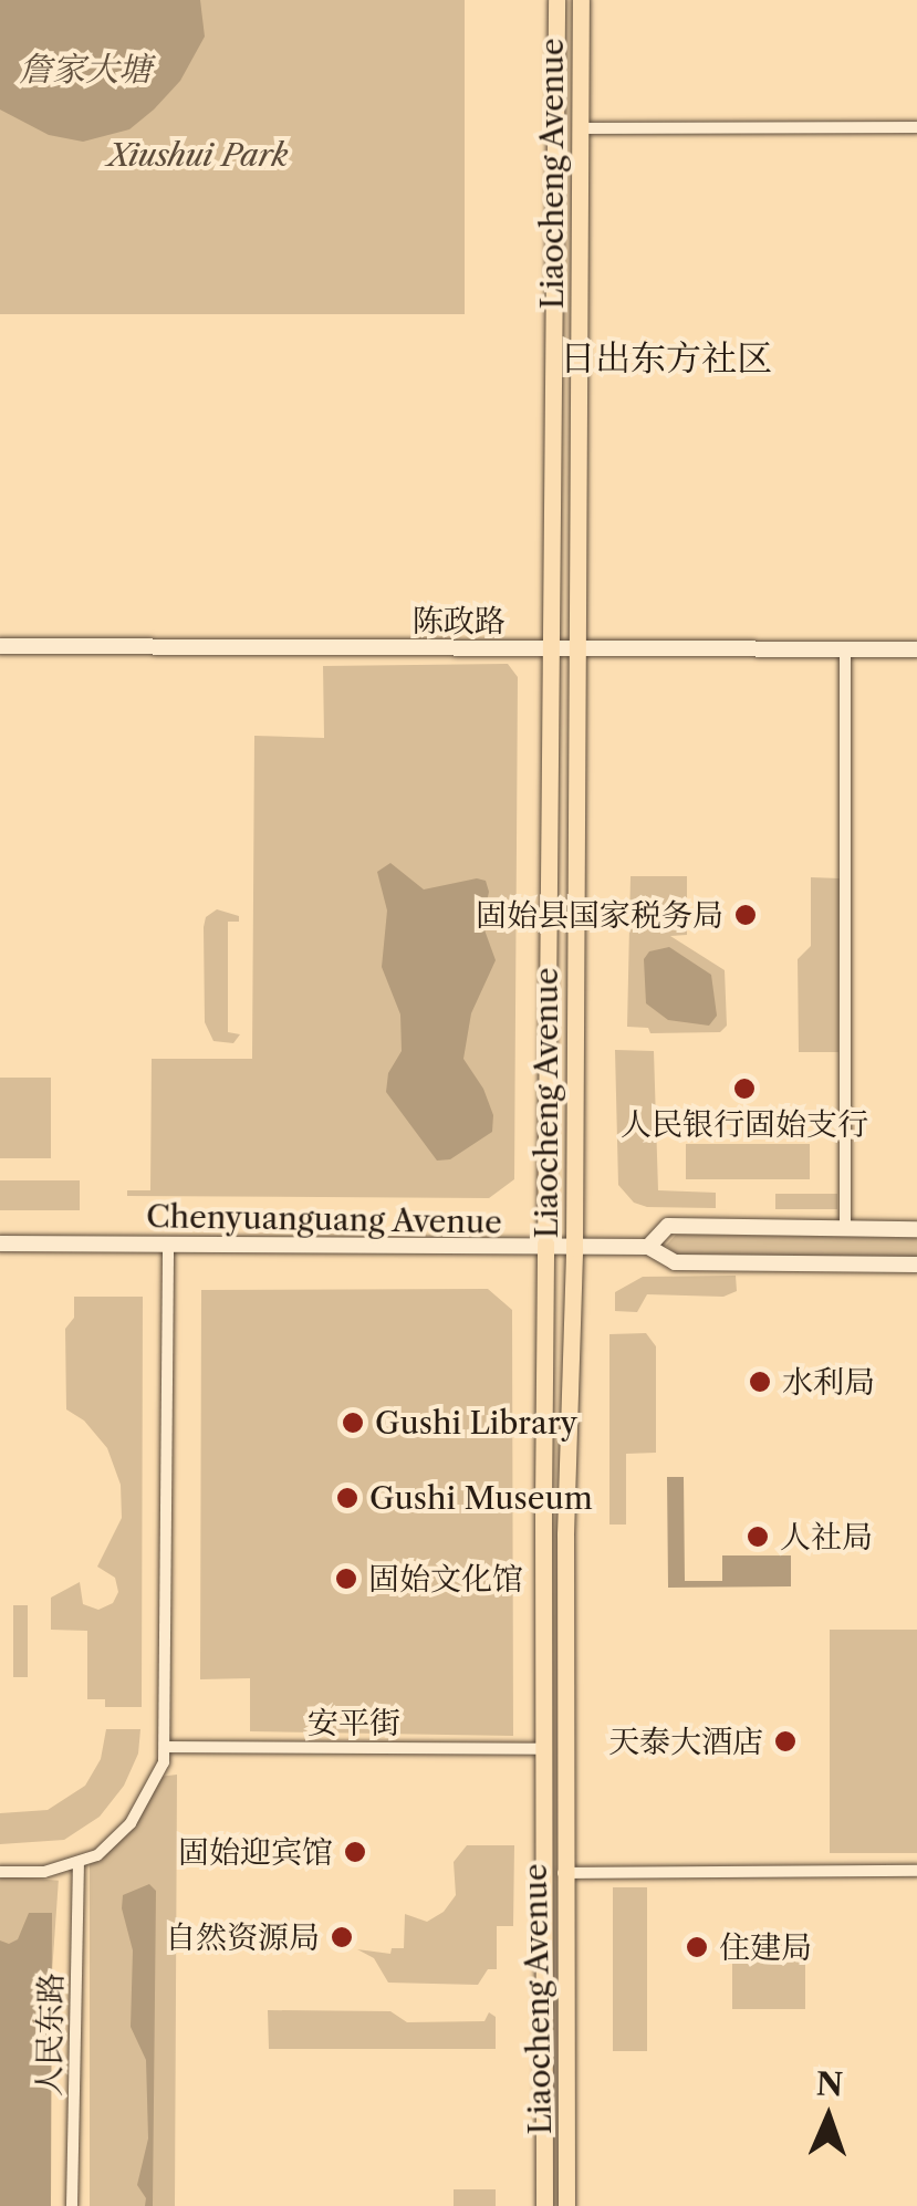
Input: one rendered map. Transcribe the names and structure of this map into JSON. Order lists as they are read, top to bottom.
{
  "streets": {
    "main road": ["Liaocheng Avenue", "陈政路", "Chenyuanguang Avenue"],
    "street": ["安平街", "人民东路"]
  },
  "crossings": [
    ["Liaocheng Avenue", "陈政路"],
    ["Liaocheng Avenue", "Chenyuanguang Avenue"],
    ["Liaocheng Avenue", "安平街"]
  ],
  "districts": ["日出东方社区"],
  "water": ["詹家大塘"],
  "parks": ["Xiushui Park"],
  "places": [
    "固始县国家税务局",
    "人民银行固始支行",
    "水利局",
    "Gushi Library",
    "Gushi Museum",
    "人社局",
    "固始文化馆",
    "天泰大酒店",
    "固始迎宾馆",
    "自然资源局",
    "住建局"
  ],
  "north": "top"
}
